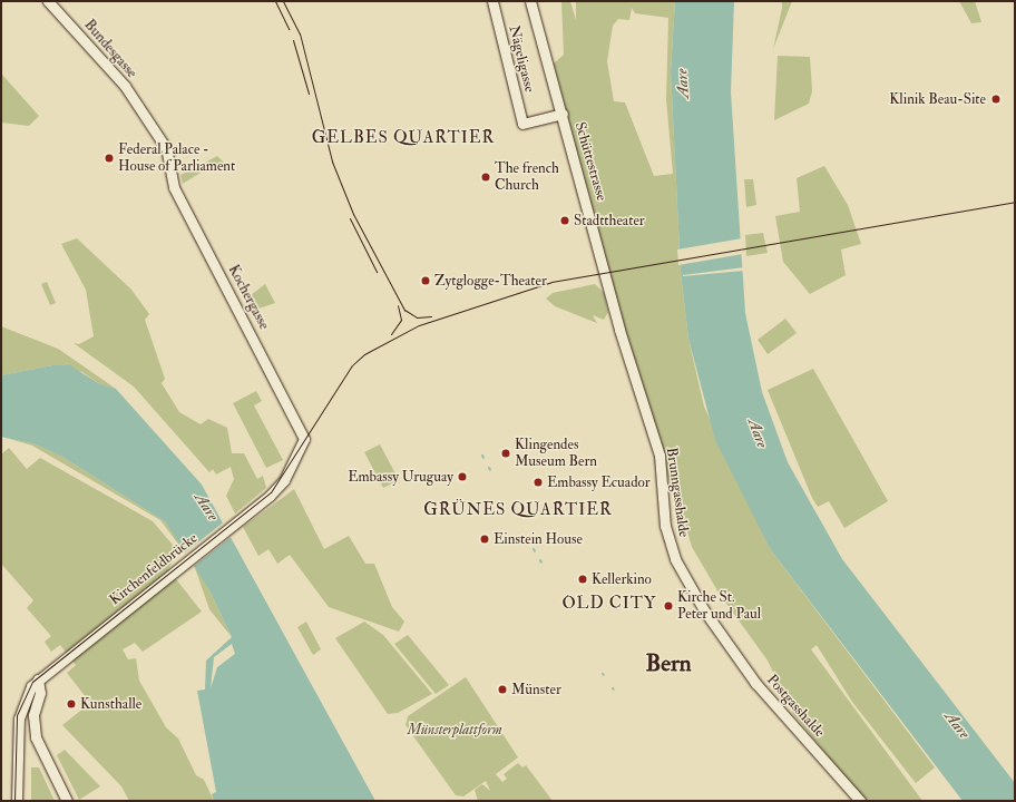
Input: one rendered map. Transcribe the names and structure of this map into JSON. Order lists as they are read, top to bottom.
{
  "streets": {
    "street": [
      "Bundesgasse",
      "Nägeligasse",
      "Schüttestrasse",
      "Kochergasse",
      "Brunngasshalde",
      "Kirchenfeldbrücke",
      "Postgasshalde"
    ]
  },
  "crossings": [
    ["Bundesgasse", "Kochergasse"],
    ["Nägeligasse", "Schüttestrasse"],
    ["Schüttestrasse", "Brunngasshalde"],
    ["Kochergasse", "Kirchenfeldbrücke"],
    ["Brunngasshalde", "Postgasshalde"]
  ],
  "districts": [
    "GELBES QUARTIER",
    "GRÜNES QUARTIER",
    "OLD CITY",
    "Bern"
  ],
  "water": ["Aare"],
  "parks": ["Münsterplattform"],
  "places": [
    "Klinik Beau-Site",
    "Federal Palace - House of Parliament",
    "The french Church",
    "Stadttheater",
    "Zytglogge-Theater",
    "Klingendes Museum Bern",
    "Embassy Uruguay",
    "Embassy Ecuador",
    "Einstein House",
    "Kellerkino",
    "Kirche St. Peter und Paul",
    "Münster",
    "Kunsthalle"
  ]
}
